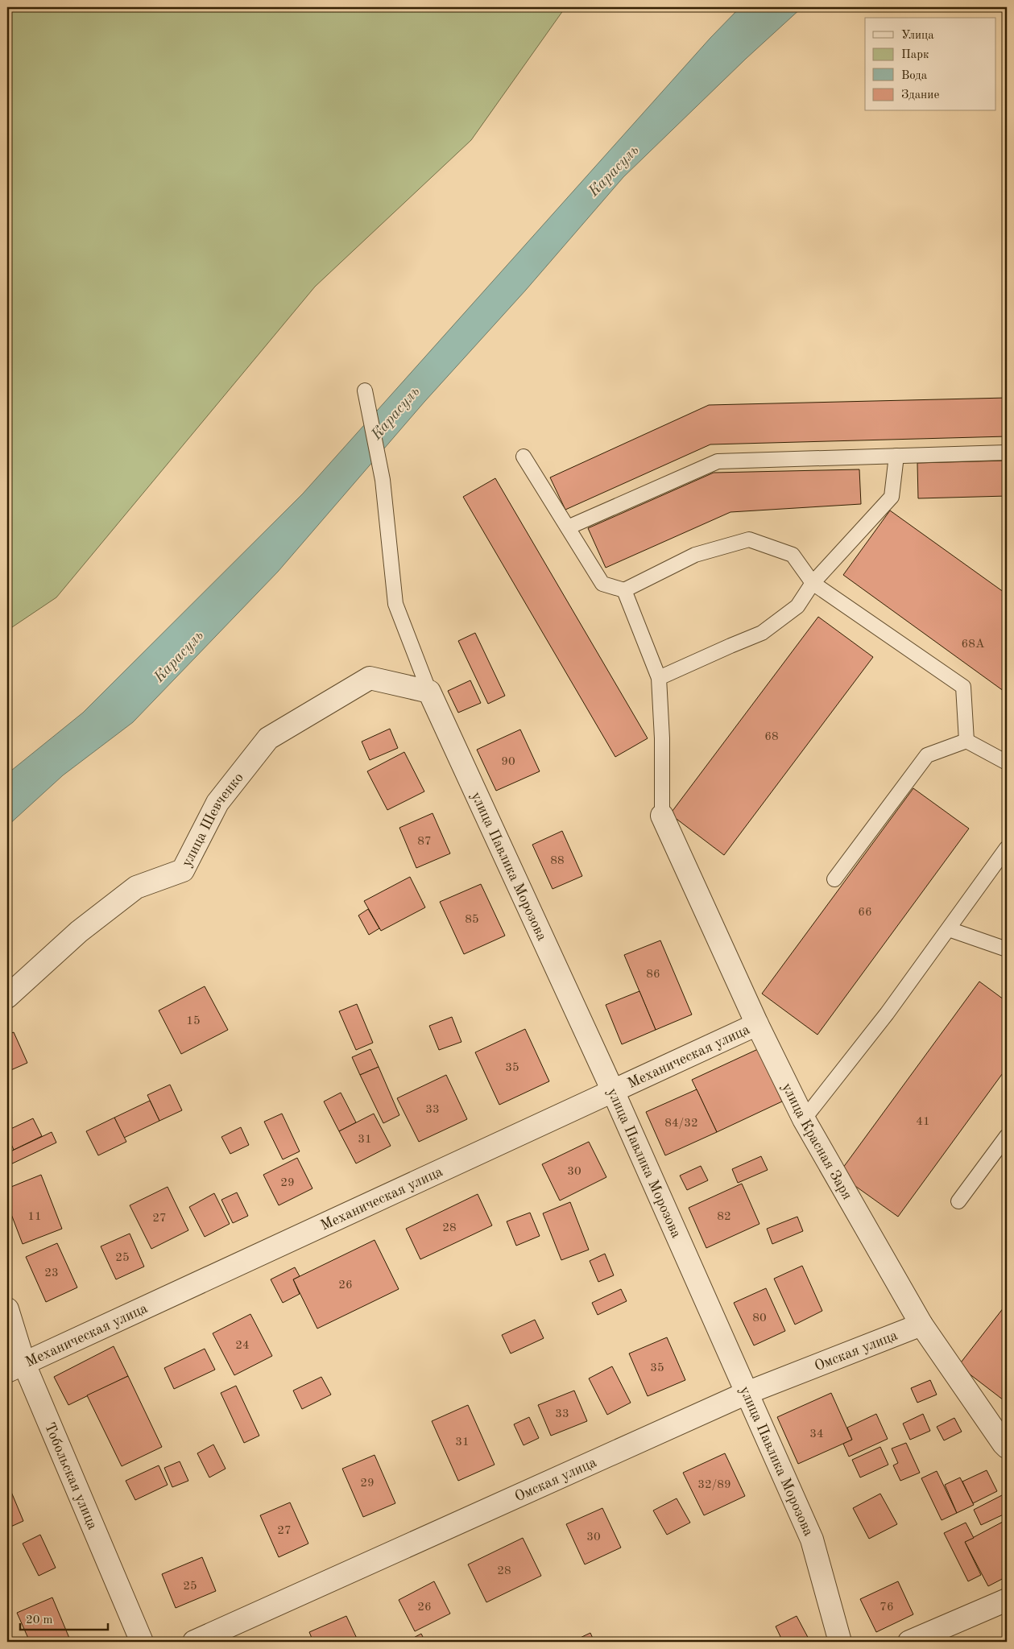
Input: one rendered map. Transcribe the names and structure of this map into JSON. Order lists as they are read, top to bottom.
{
  "streets": {
    "street": [
      "улица Шевченко",
      "улица Павлика Морозова",
      "Механическая улица",
      "улица Красная Заря",
      "Омская улица",
      "Тобольская улица"
    ]
  },
  "crossings": [
    ["улица Шевченко", "улица Павлика Морозова"],
    ["улица Павлика Морозова", "Механическая улица"],
    ["улица Павлика Морозова", "Омская улица"],
    ["Механическая улица", "улица Красная Заря"],
    ["Механическая улица", "Тобольская улица"],
    ["улица Красная Заря", "Омская улица"]
  ],
  "water": ["Карасуль"],
  "house_numbers": [
    "68А",
    "68",
    "90",
    "87",
    "88",
    "66",
    "85",
    "86",
    "15",
    "35",
    "33",
    "41",
    "84/32",
    "31",
    "30",
    "29",
    "11",
    "82",
    "27",
    "28",
    "25",
    "23",
    "26",
    "80",
    "24",
    "35",
    "33",
    "34",
    "31",
    "29",
    "32/89",
    "27",
    "30",
    "28",
    "25",
    "26",
    "76"
  ],
  "legend": [
    "Улица",
    "Парк",
    "Вода",
    "Здание"
  ],
  "scale_bar": "20 m"
}
